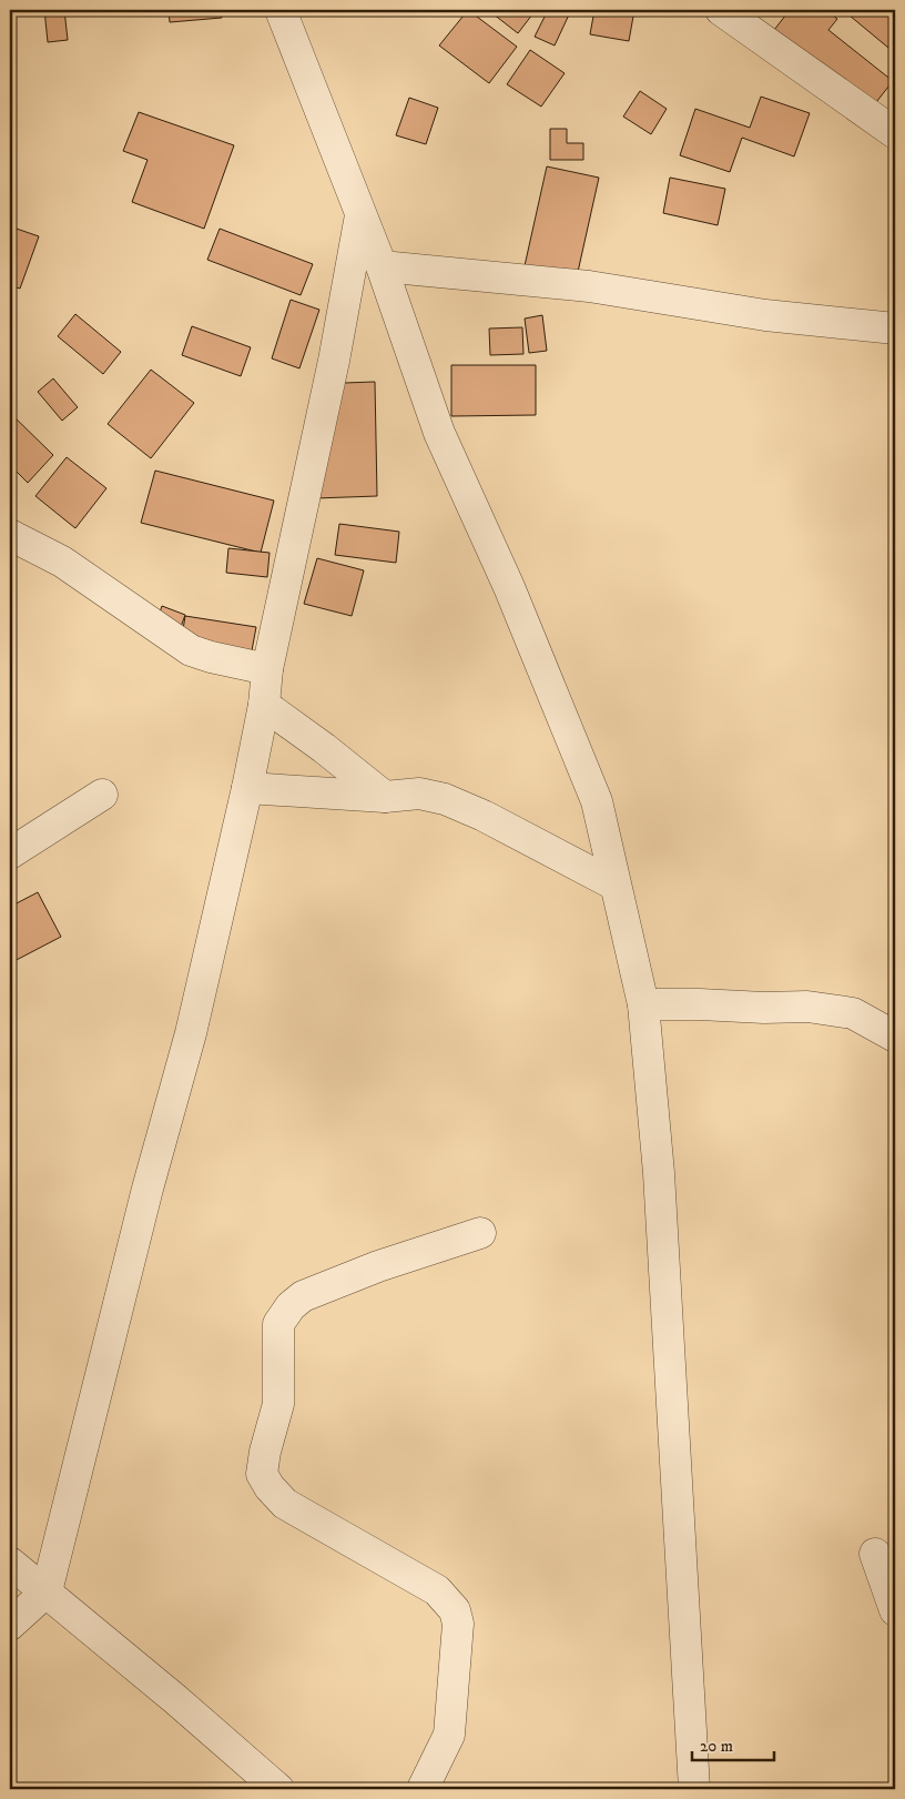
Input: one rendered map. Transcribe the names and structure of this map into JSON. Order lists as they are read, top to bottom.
{
  "scale_bar": "20 m"
}
